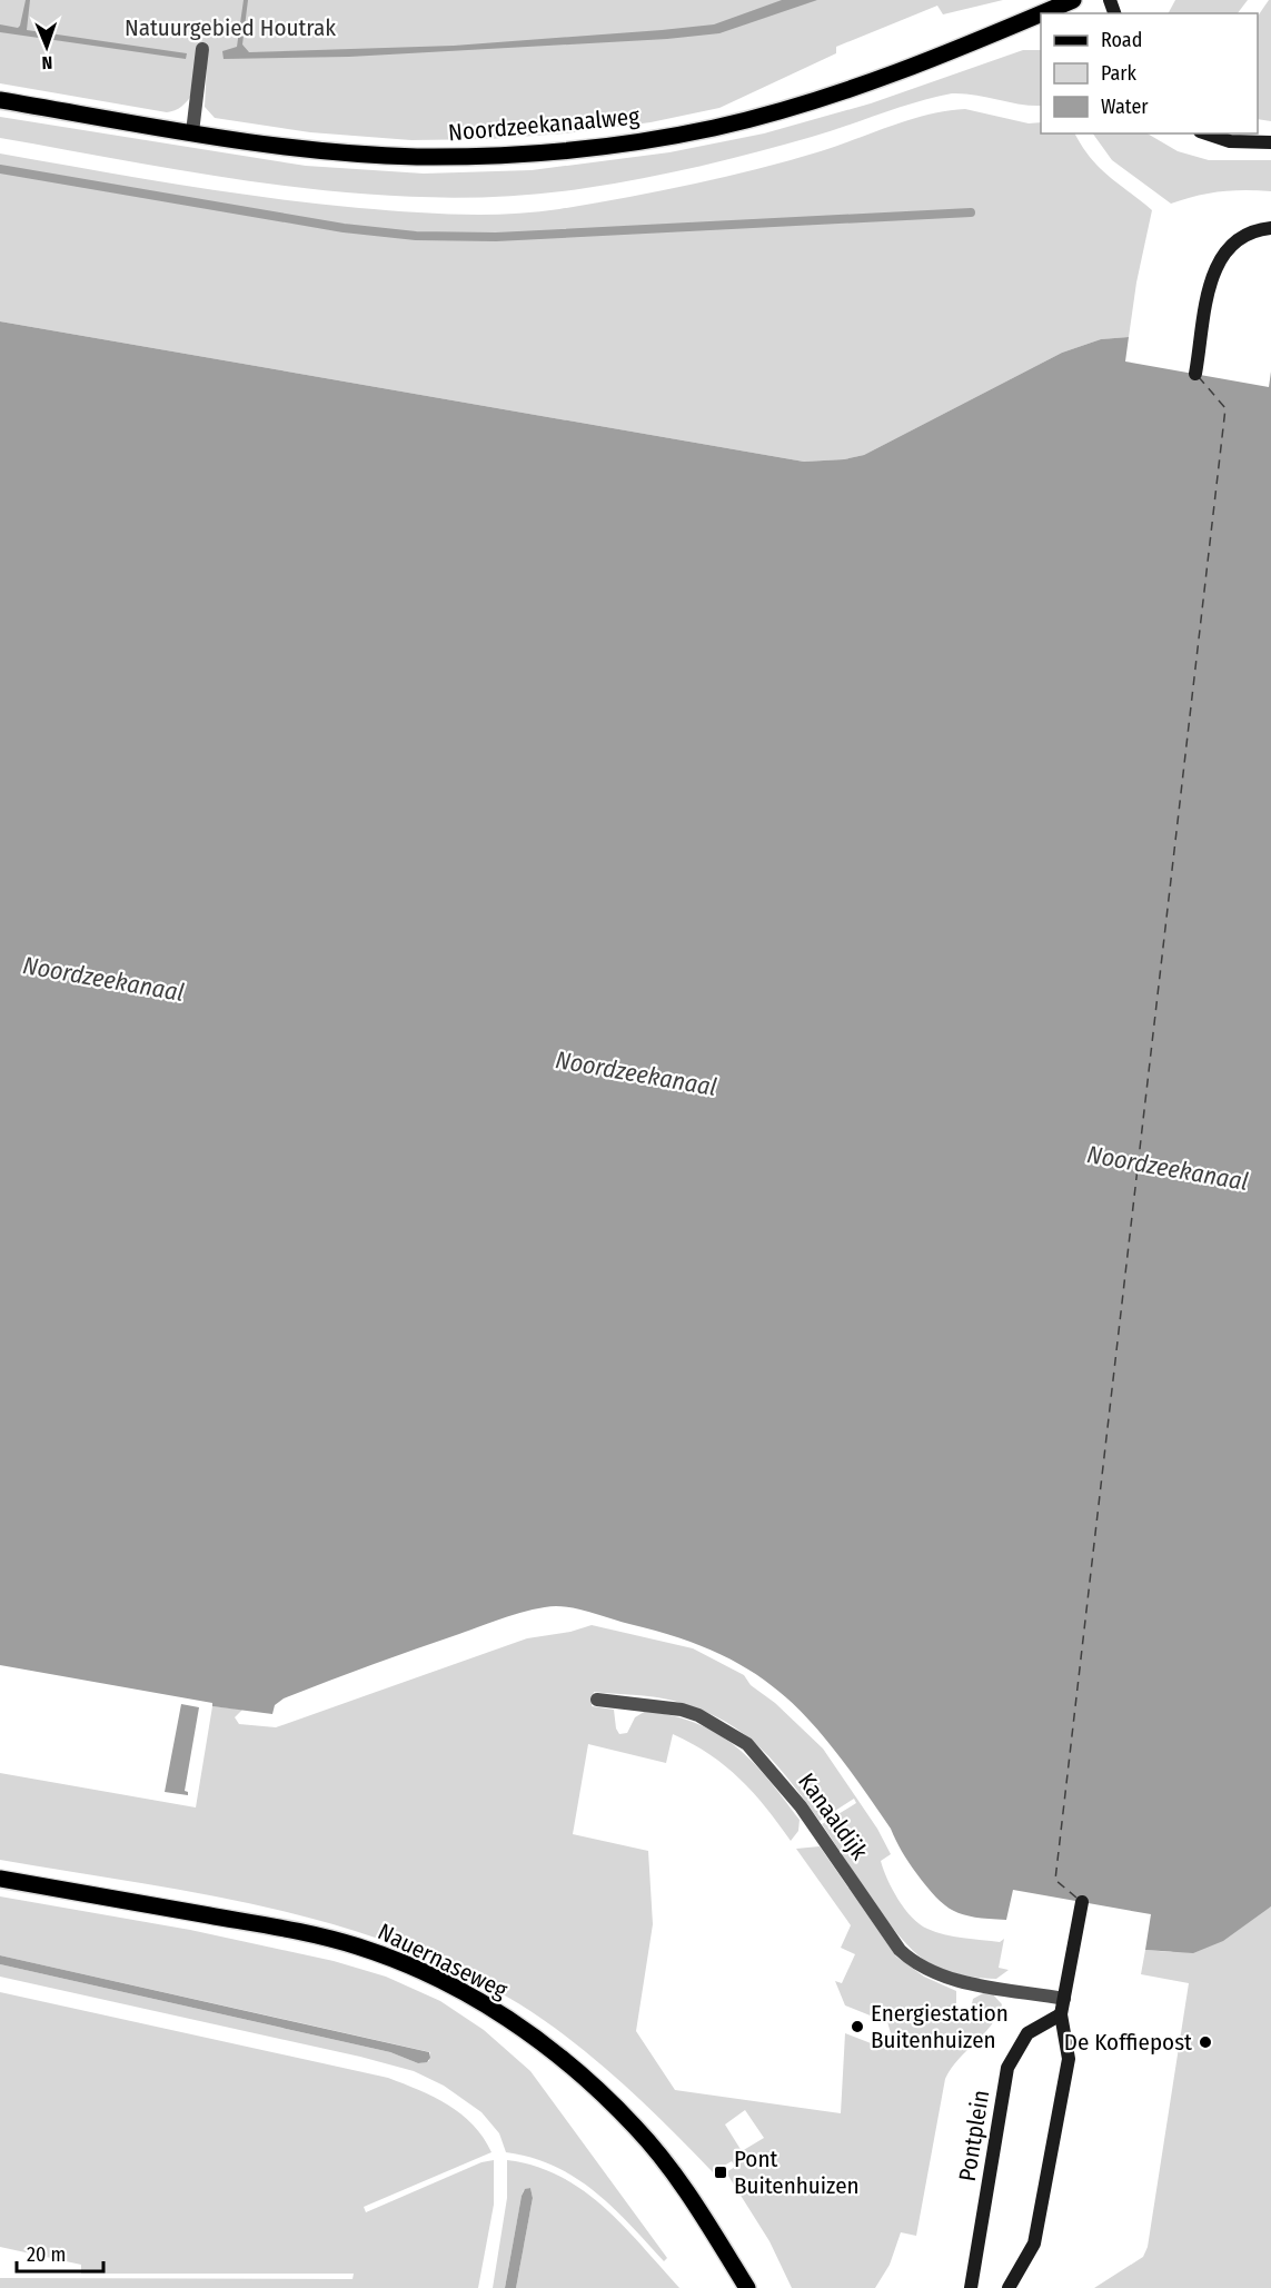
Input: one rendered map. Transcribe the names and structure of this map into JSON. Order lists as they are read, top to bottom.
{
  "streets": {
    "main road": ["Noordzeekanaalweg", "Nauernaseweg"],
    "street": ["Kanaaldijk", "Pontplein"]
  },
  "water": ["Noordzeekanaal"],
  "parks": ["Natuurgebied Houtrak"],
  "places": {
    "other": ["Energiestation Buitenhuizen", "De Koffiepost"],
    "transit": ["Pont Buitenhuizen"]
  },
  "legend": ["Road", "Park", "Water"],
  "scale_bar": "20 m",
  "north": "bottom"
}
